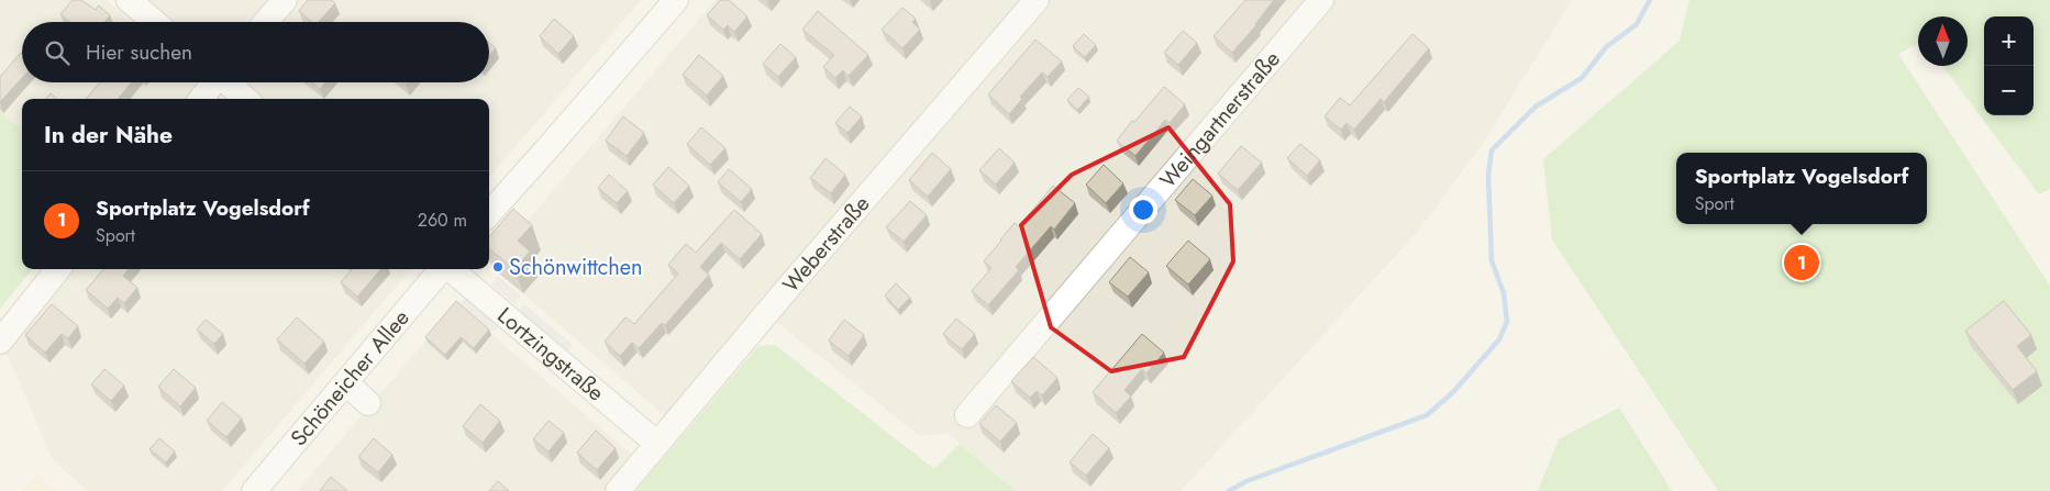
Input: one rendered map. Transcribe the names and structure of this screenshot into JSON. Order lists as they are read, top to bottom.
{
  "streets": {
    "street": [
      "Weingartnerstraße",
      "Weberstraße",
      "Lortzingstraße",
      "Schöneicher Allee"
    ]
  },
  "crossings": [
    ["Weberstraße", "Lortzingstraße"]
  ],
  "places": ["Schönwittchen"],
  "north": "top",
  "page": {
    "map_buttons": ["+", "−"],
    "search": "Hier suchen",
    "heading": "In der Nähe",
    "popup": ["Sportplatz Vogelsdorf", "Sport"],
    "list": [
      {
        "mark": "1",
        "name": "Sportplatz Vogelsdorf",
        "note": "Sport",
        "value": "260 m"
      }
    ],
    "pins": "1"
  }
}
